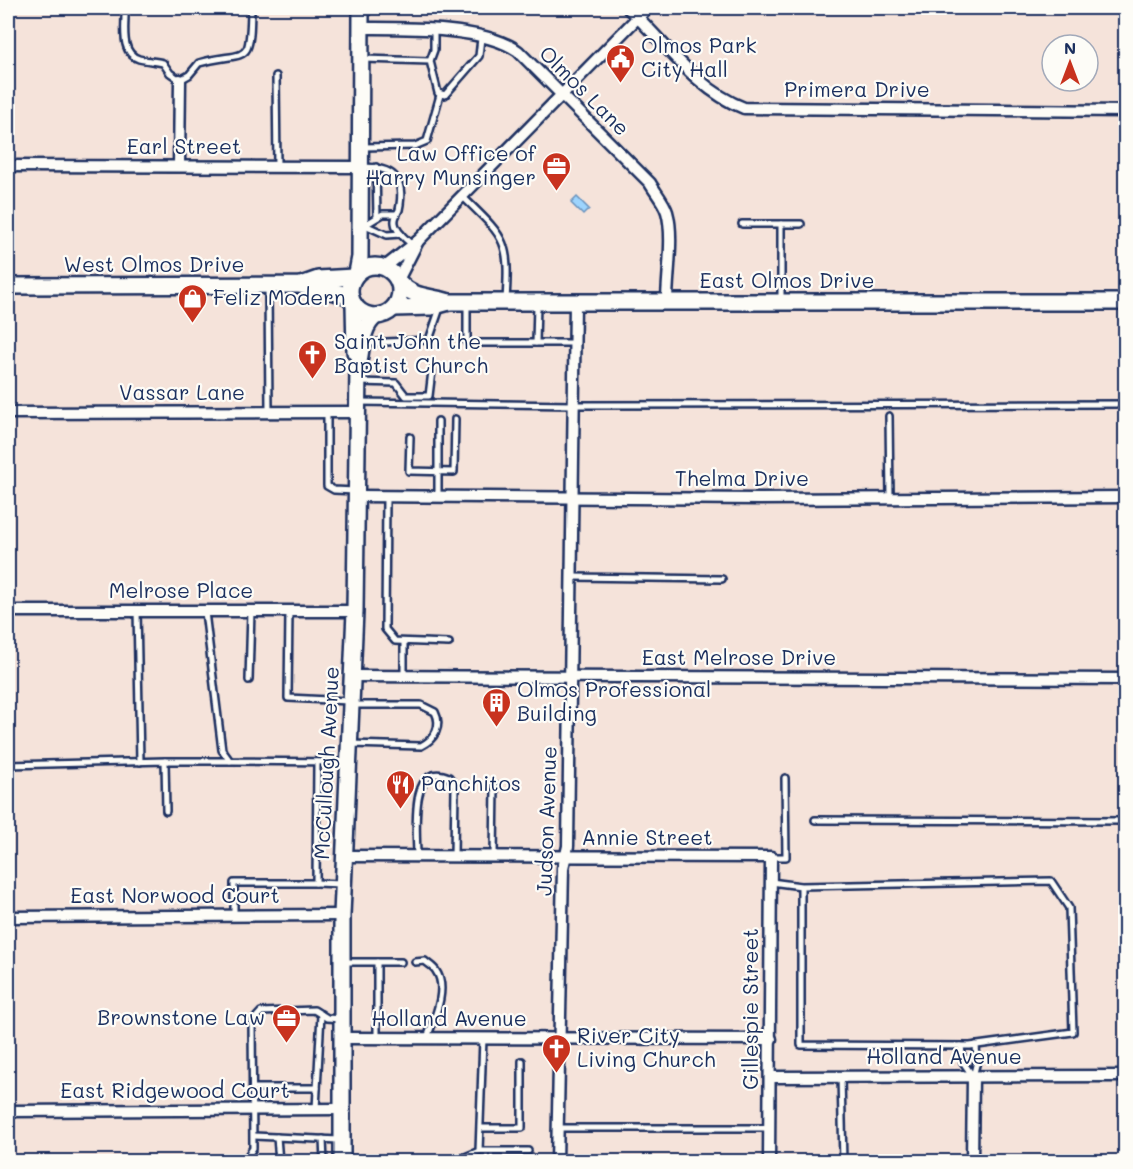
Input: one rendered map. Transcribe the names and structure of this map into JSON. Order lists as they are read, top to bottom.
{
  "streets": {
    "main road": ["West Olmos Drive", "East Olmos Drive", "McCullough Avenue"],
    "street": [
      "Primera Drive",
      "Olmos Lane",
      "Earl Street",
      "Vassar Lane",
      "Thelma Drive",
      "Melrose Place",
      "East Melrose Drive",
      "Judson Avenue",
      "Annie Street",
      "East Norwood Court",
      "Gillespie Street",
      "Holland Avenue",
      "East Ridgewood Court"
    ]
  },
  "crossings": [
    ["Olmos Lane", "East Olmos Drive"],
    ["West Olmos Drive", "East Olmos Drive"],
    ["West Olmos Drive", "McCullough Avenue"],
    ["East Olmos Drive", "McCullough Avenue"],
    ["East Olmos Drive", "Judson Avenue"],
    ["Vassar Lane", "McCullough Avenue"],
    ["Thelma Drive", "McCullough Avenue"],
    ["Thelma Drive", "Judson Avenue"],
    ["Melrose Place", "McCullough Avenue"],
    ["East Melrose Drive", "McCullough Avenue"],
    ["East Melrose Drive", "Judson Avenue"],
    ["McCullough Avenue", "Annie Street"],
    ["McCullough Avenue", "East Norwood Court"],
    ["McCullough Avenue", "Holland Avenue"],
    ["McCullough Avenue", "East Ridgewood Court"],
    ["Judson Avenue", "Annie Street"],
    ["Judson Avenue", "Holland Avenue"],
    ["Annie Street", "Gillespie Street"],
    ["Gillespie Street", "Holland Avenue"]
  ],
  "places": {
    "public building": ["Olmos Park City Hall"],
    "office": ["Law Office of Harry Munsinger", "Brownstone Law"],
    "shop": ["Feliz Modern"],
    "church": ["Saint John the Baptist Church", "River City Living Church"],
    "building": ["Olmos Professional Building"],
    "restaurant": ["Panchitos"]
  },
  "north": "top"
}
